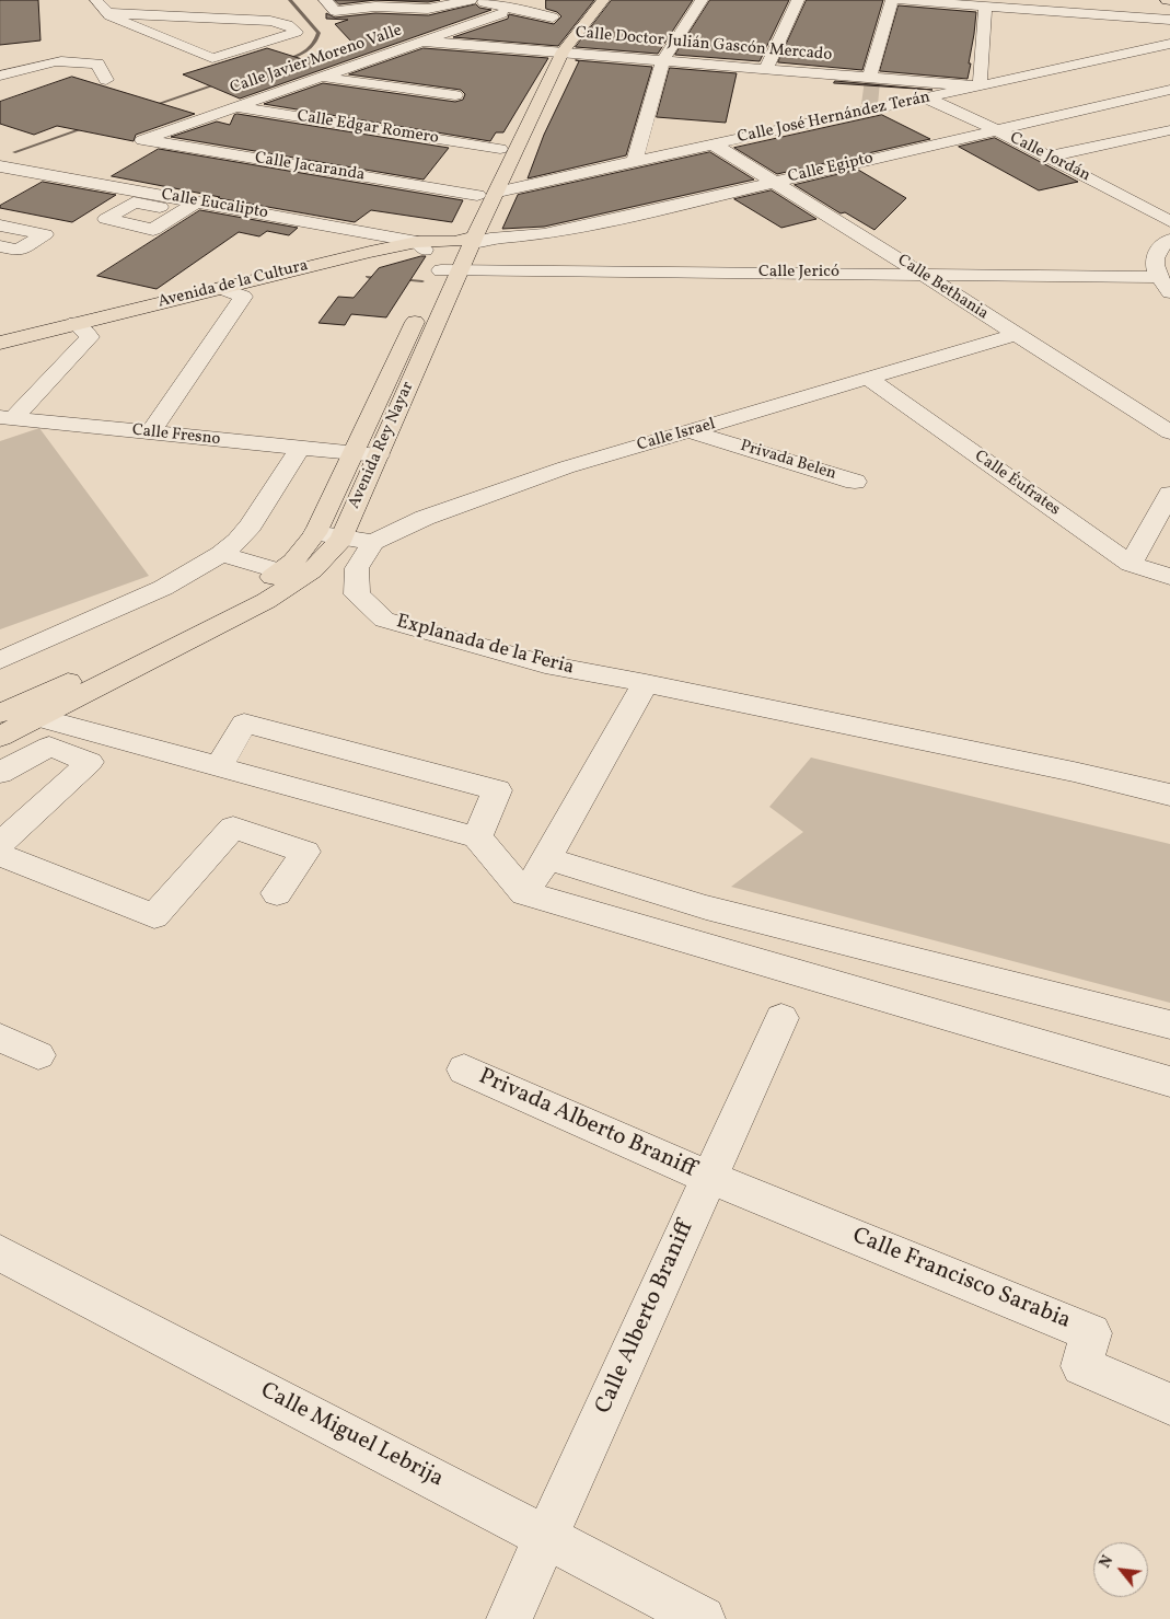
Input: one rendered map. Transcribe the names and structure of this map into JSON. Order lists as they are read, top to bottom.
{
  "streets": {
    "main road": ["Avenida de la Cultura", "Avenida Rey Nayar"],
    "street": [
      "Calle Doctor Julián Gascón Mercado",
      "Calle Javier Moreno Valle",
      "Calle José Hernández Terán",
      "Calle Edgar Romero",
      "Calle Jordán",
      "Calle Jacaranda",
      "Calle Egipto",
      "Calle Eucalipto",
      "Calle Jericó",
      "Calle Bethania",
      "Calle Fresno",
      "Calle Israel",
      "Privada Belen",
      "Calle Éufrates",
      "Explanada de la Feria",
      "Privada Alberto Braniff",
      "Calle Francisco Sarabia",
      "Calle Alberto Braniff",
      "Calle Miguel Lebrija"
    ]
  },
  "crossings": [
    ["Calle Doctor Julián Gascón Mercado", "Calle Javier Moreno Valle"],
    ["Calle Doctor Julián Gascón Mercado", "Calle José Hernández Terán"],
    ["Calle Doctor Julián Gascón Mercado", "Avenida Rey Nayar"],
    ["Calle Javier Moreno Valle", "Calle Edgar Romero"],
    ["Calle Javier Moreno Valle", "Calle Jacaranda"],
    ["Calle José Hernández Terán", "Calle Jordán"],
    ["Calle José Hernández Terán", "Calle Jacaranda"],
    ["Calle José Hernández Terán", "Calle Bethania"],
    ["Calle José Hernández Terán", "Avenida Rey Nayar"],
    ["Calle Edgar Romero", "Avenida Rey Nayar"],
    ["Calle Jordán", "Calle Egipto"],
    ["Calle Jacaranda", "Avenida Rey Nayar"],
    ["Calle Egipto", "Avenida de la Cultura"],
    ["Calle Egipto", "Calle Bethania"],
    ["Calle Egipto", "Avenida Rey Nayar"],
    ["Calle Eucalipto", "Avenida de la Cultura"],
    ["Calle Jericó", "Calle Bethania"],
    ["Calle Jericó", "Avenida Rey Nayar"],
    ["Avenida de la Cultura", "Avenida Rey Nayar"],
    ["Calle Bethania", "Calle Israel"],
    ["Calle Fresno", "Avenida Rey Nayar"],
    ["Calle Israel", "Privada Belen"],
    ["Calle Israel", "Calle Éufrates"],
    ["Calle Israel", "Explanada de la Feria"],
    ["Privada Alberto Braniff", "Calle Francisco Sarabia"],
    ["Privada Alberto Braniff", "Calle Alberto Braniff"],
    ["Calle Francisco Sarabia", "Calle Alberto Braniff"],
    ["Calle Alberto Braniff", "Calle Miguel Lebrija"]
  ],
  "north": "top left"
}
